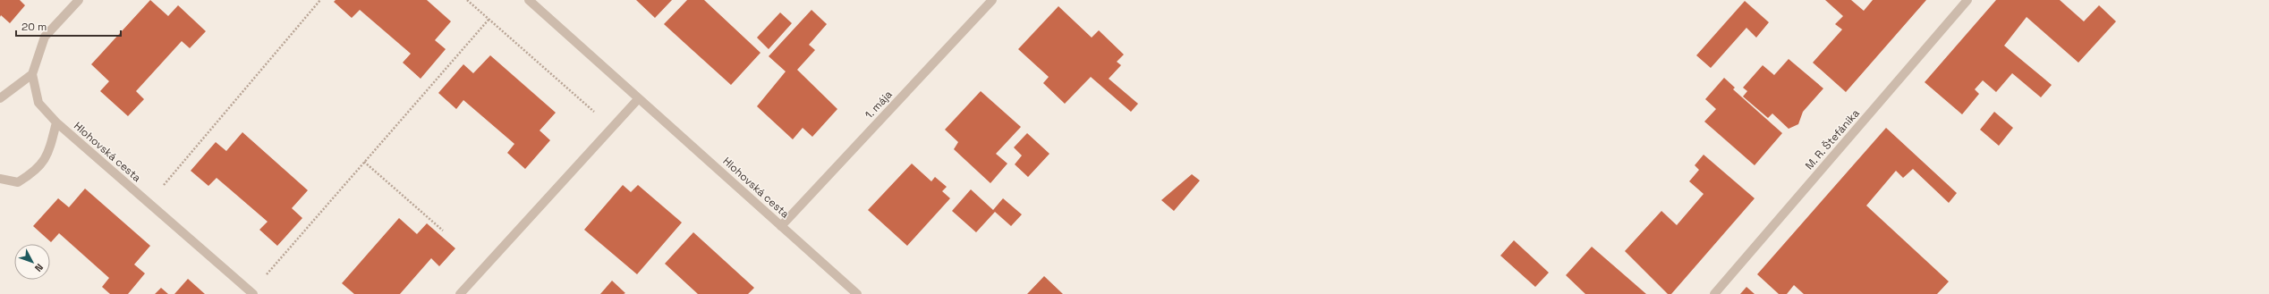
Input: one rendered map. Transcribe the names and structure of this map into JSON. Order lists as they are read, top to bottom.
{
  "streets": {
    "street": ["1. mája", "M. R. Štefánika", "Hlohovská cesta"]
  },
  "crossings": [
    ["1. mája", "Hlohovská cesta"]
  ],
  "scale_bar": "20 m",
  "north": "bottom right"
}
